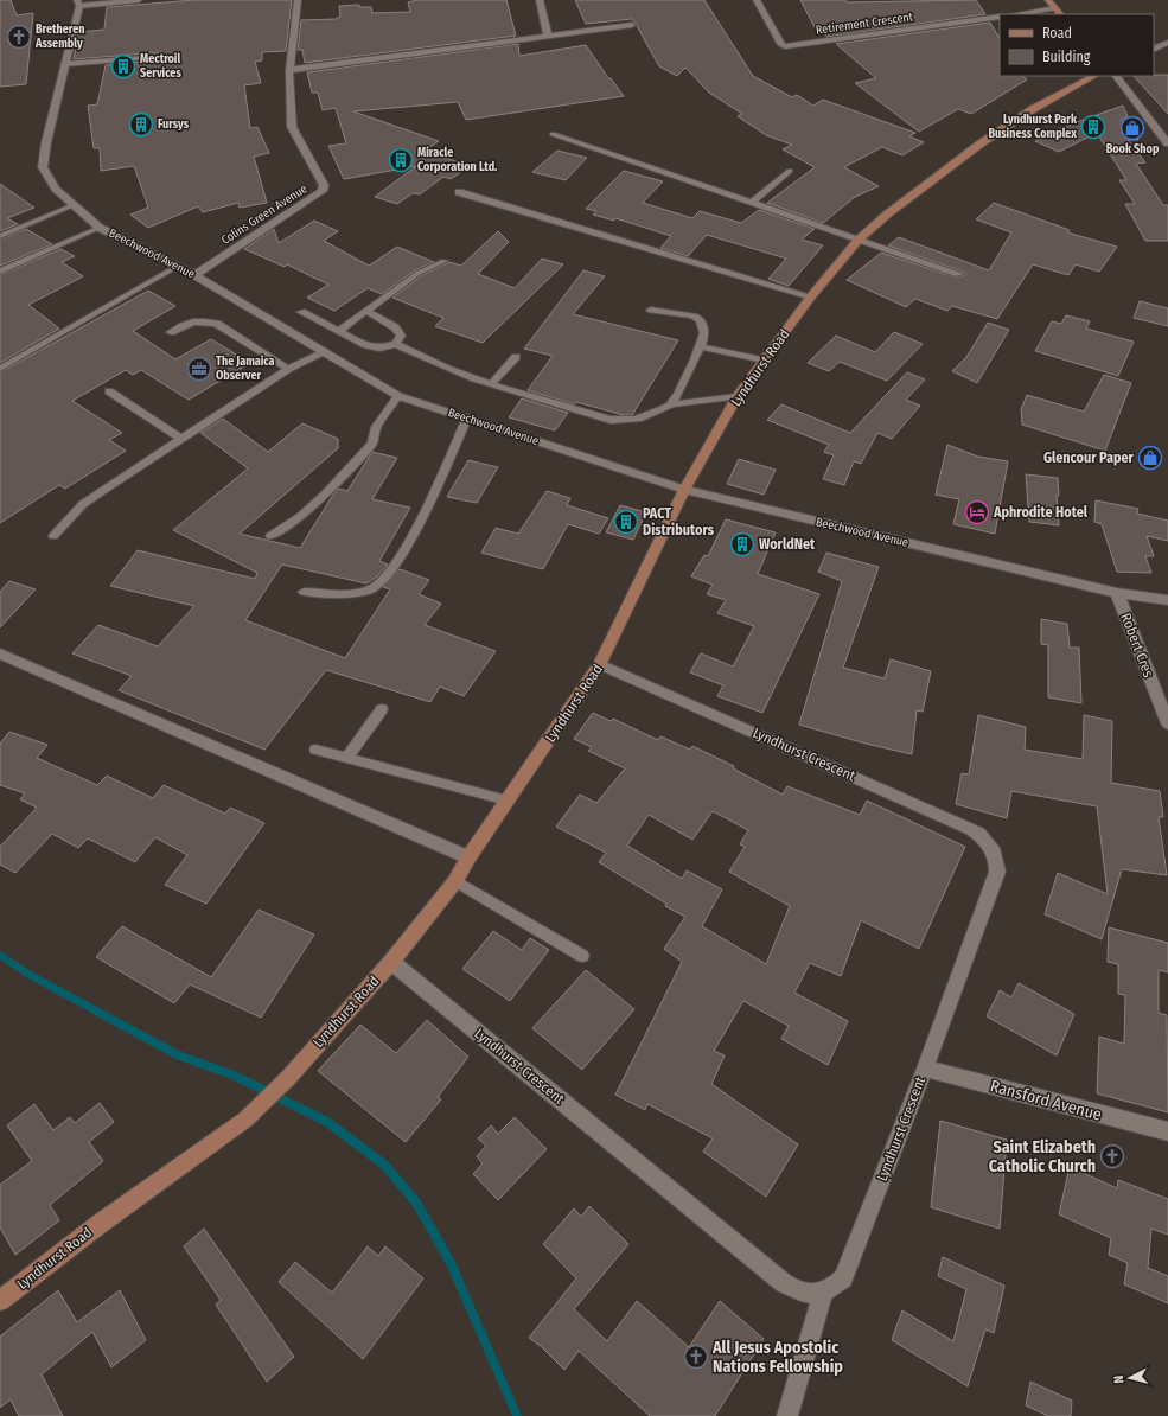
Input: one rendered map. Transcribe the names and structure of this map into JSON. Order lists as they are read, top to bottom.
{
  "streets": {
    "main road": ["Lyndhurst Road"],
    "street": [
      "Retirement Crescent",
      "Colins Green Avenue",
      "Beechwood Avenue",
      "Robert Cres",
      "Lyndhurst Crescent",
      "Ransford Avenue"
    ]
  },
  "crossings": [
    ["Colins Green Avenue", "Beechwood Avenue"],
    ["Beechwood Avenue", "Lyndhurst Road"],
    ["Beechwood Avenue", "Robert Cres"],
    ["Lyndhurst Road", "Lyndhurst Crescent"],
    ["Lyndhurst Crescent", "Ransford Avenue"]
  ],
  "places": {
    "church": ["Bretheren Assembly", "Saint Elizabeth Catholic Church", "All Jesus Apostolic Nations Fellowship"],
    "building": [
      "Mectroil Services",
      "Fursys",
      "Lyndhurst Park Business Complex",
      "Miracle Corporation Ltd.",
      "PACT Distributors",
      "WorldNet"
    ],
    "shop": ["Book Shop", "Glencour Paper"],
    "office": ["The Jamaica Observer"],
    "hotel": ["Aphrodite Hotel"]
  },
  "legend": ["Road", "Building"],
  "north": "left"
}
